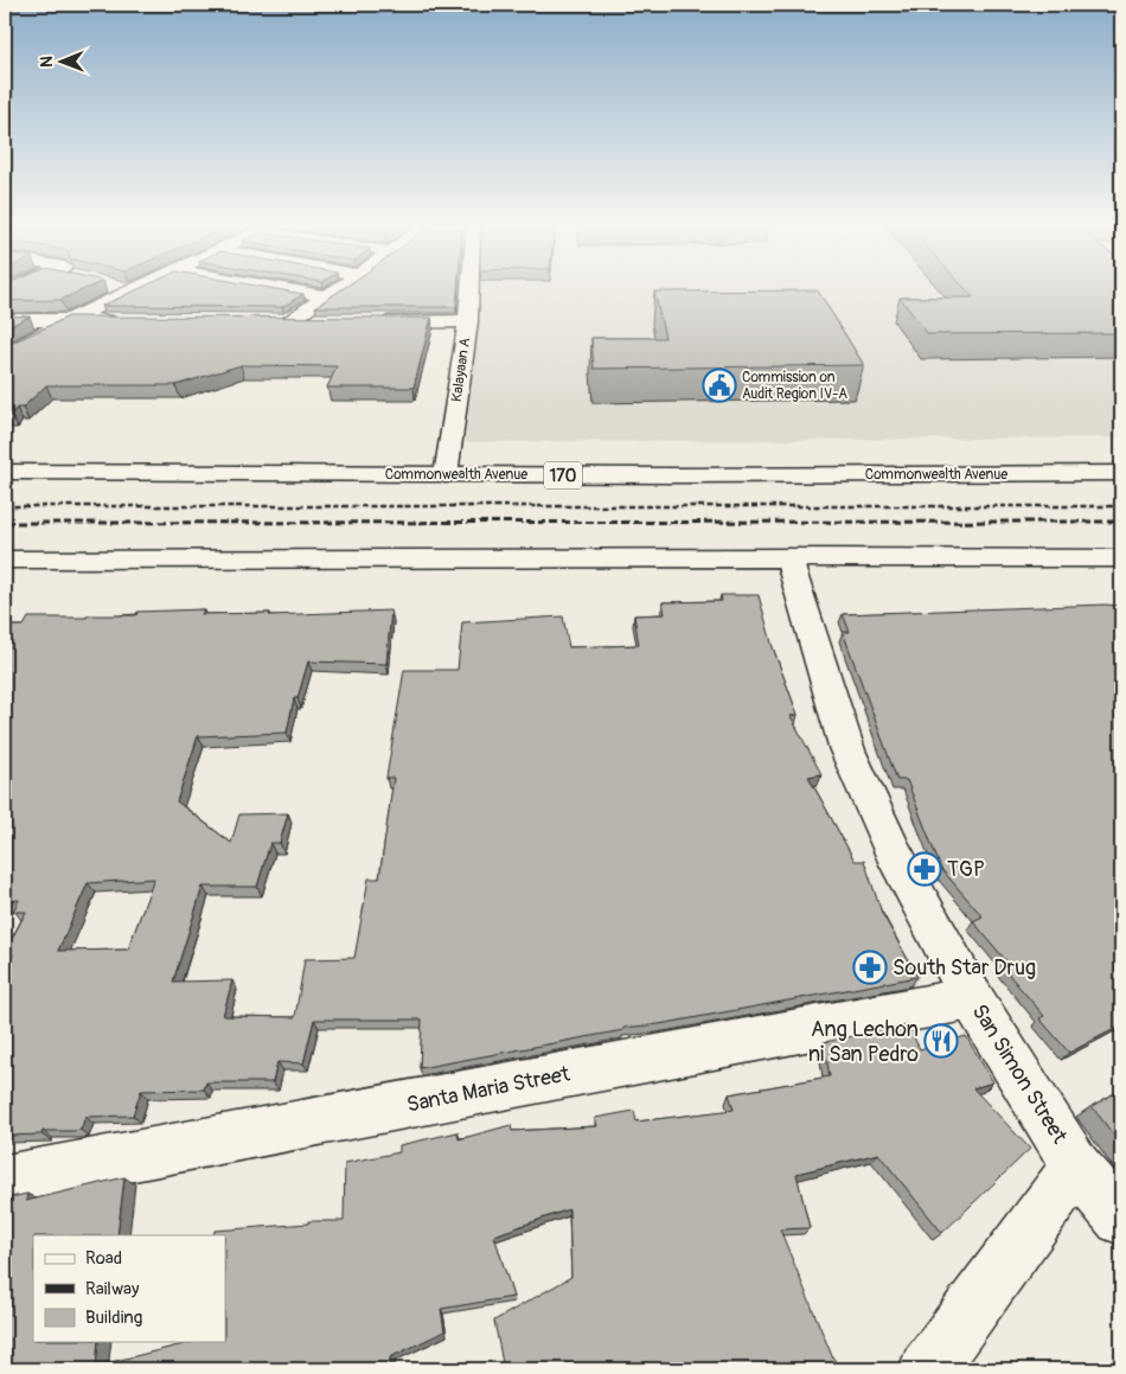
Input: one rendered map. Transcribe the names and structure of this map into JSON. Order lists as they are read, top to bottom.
{
  "streets": {
    "street": [
      "Kalayaan A",
      "Commonwealth Avenue",
      "170",
      "San Simon Street",
      "Santa Maria Street"
    ]
  },
  "crossings": [
    ["Kalayaan A", "Commonwealth Avenue"],
    ["San Simon Street", "Santa Maria Street"]
  ],
  "places": {
    "public building": ["Commission on Audit Region IV-A"],
    "pharmacy": ["TGP", "South Star Drug"],
    "restaurant": ["Ang Lechon ni San Pedro"]
  },
  "legend": ["Road", "Railway", "Building"],
  "north": "left"
}
